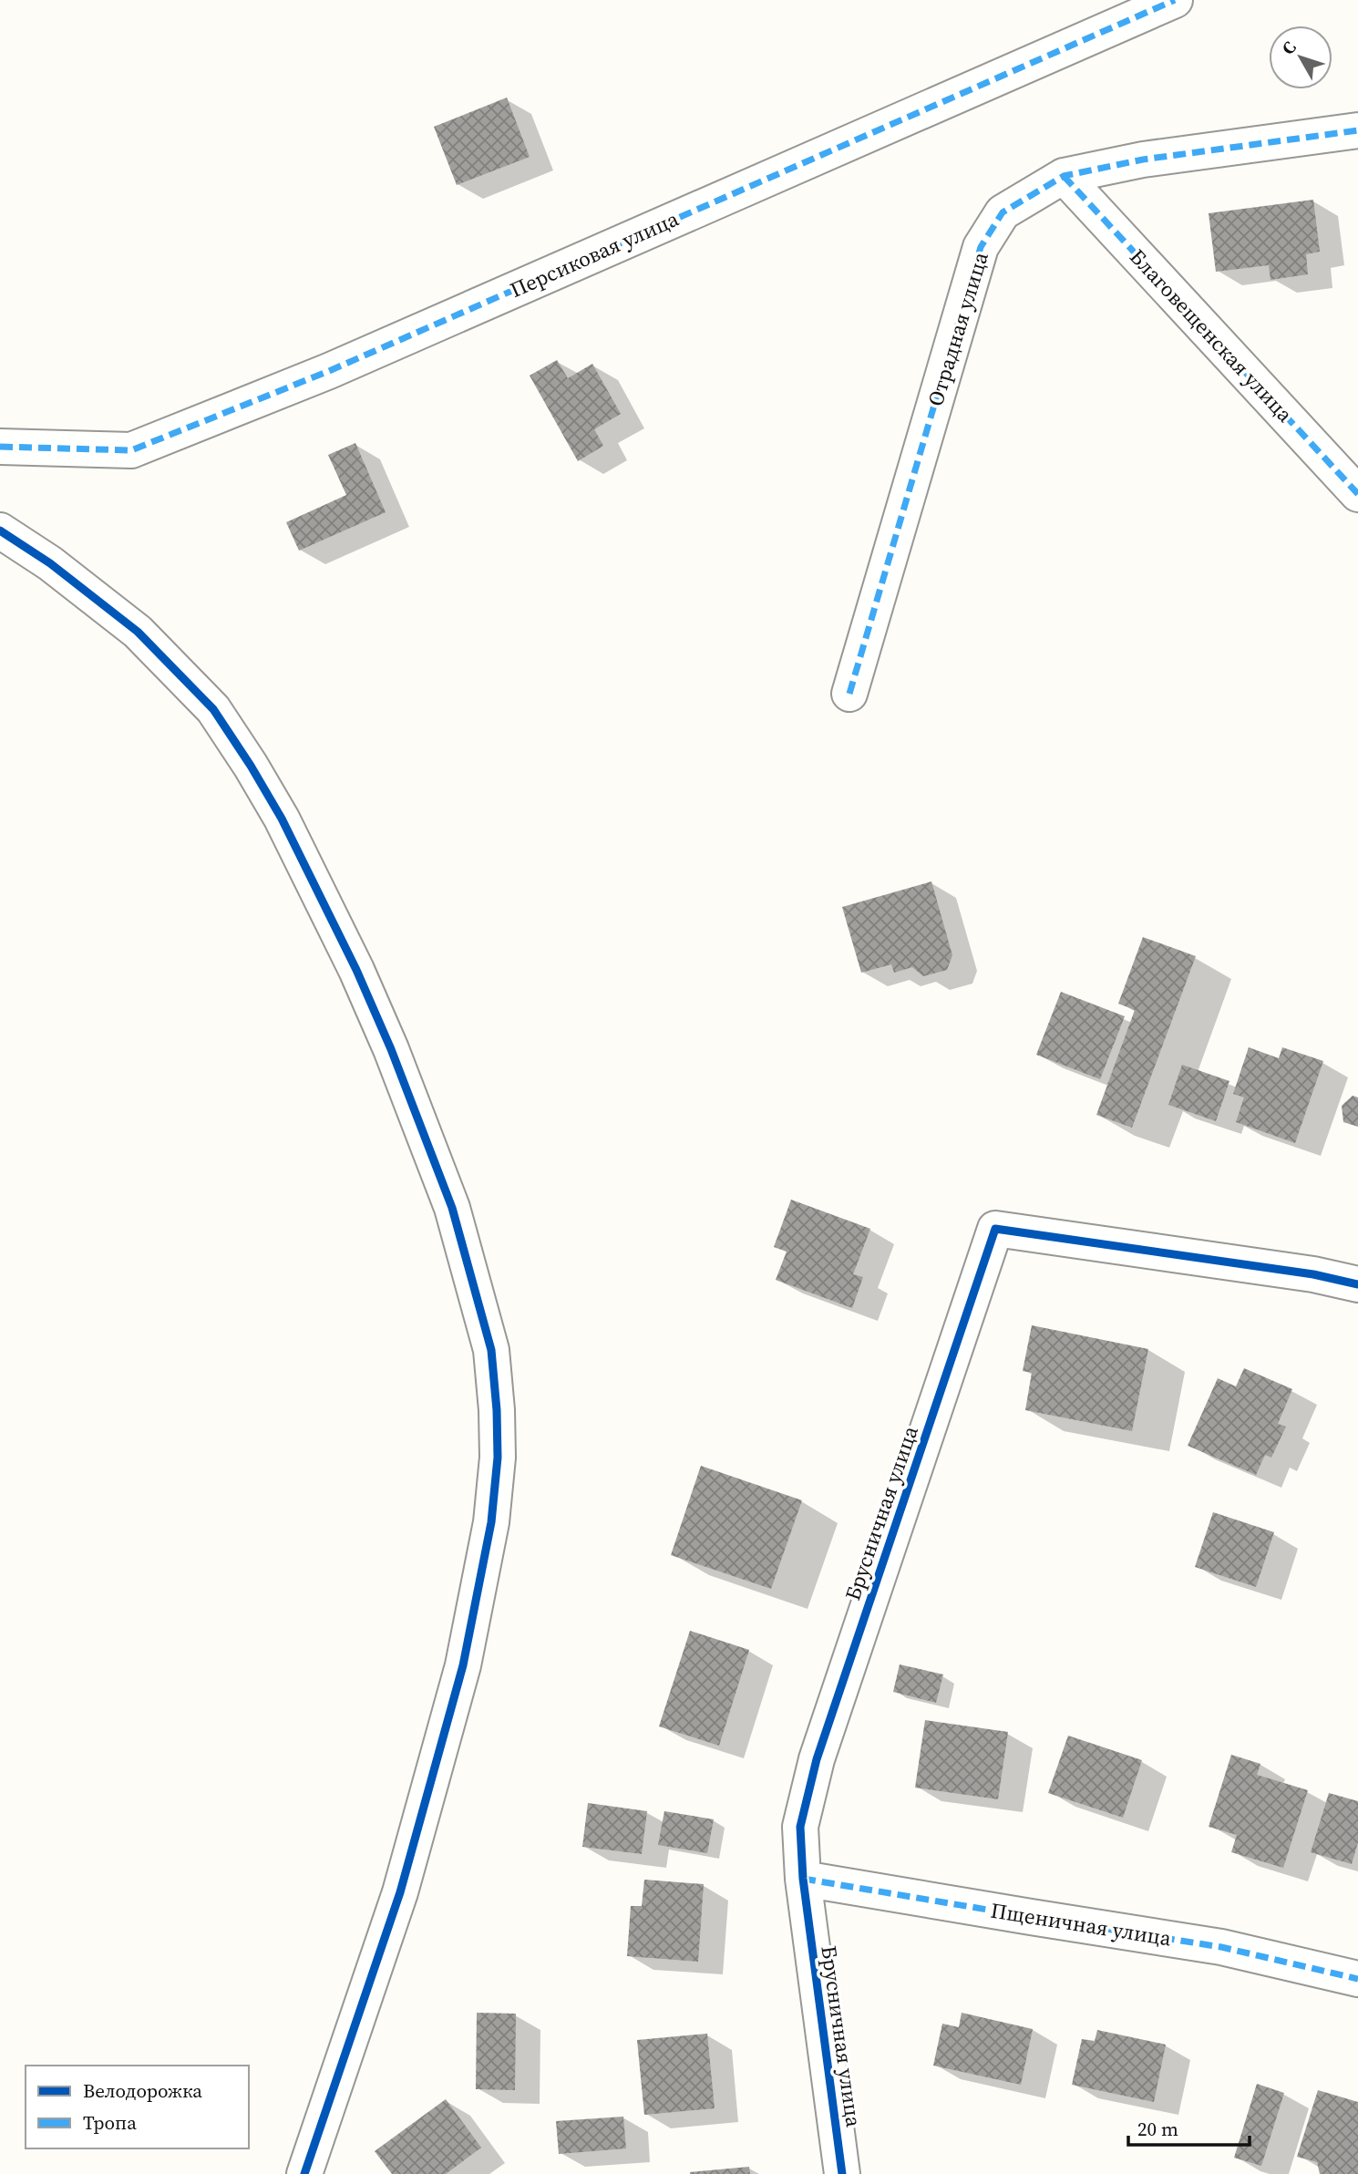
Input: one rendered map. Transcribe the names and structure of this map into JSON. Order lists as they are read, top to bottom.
{
  "streets": {
    "street": [
      "Персиковая улица",
      "Отрадная улица",
      "Благовещенская улица",
      "Брусничная улица",
      "Пщеничная улица"
    ]
  },
  "crossings": [
    ["Отрадная улица", "Благовещенская улица"],
    ["Брусничная улица", "Пщеничная улица"]
  ],
  "legend": ["Велодорожка", "Тропа"],
  "scale_bar": "20 m",
  "north": "top left"
}
